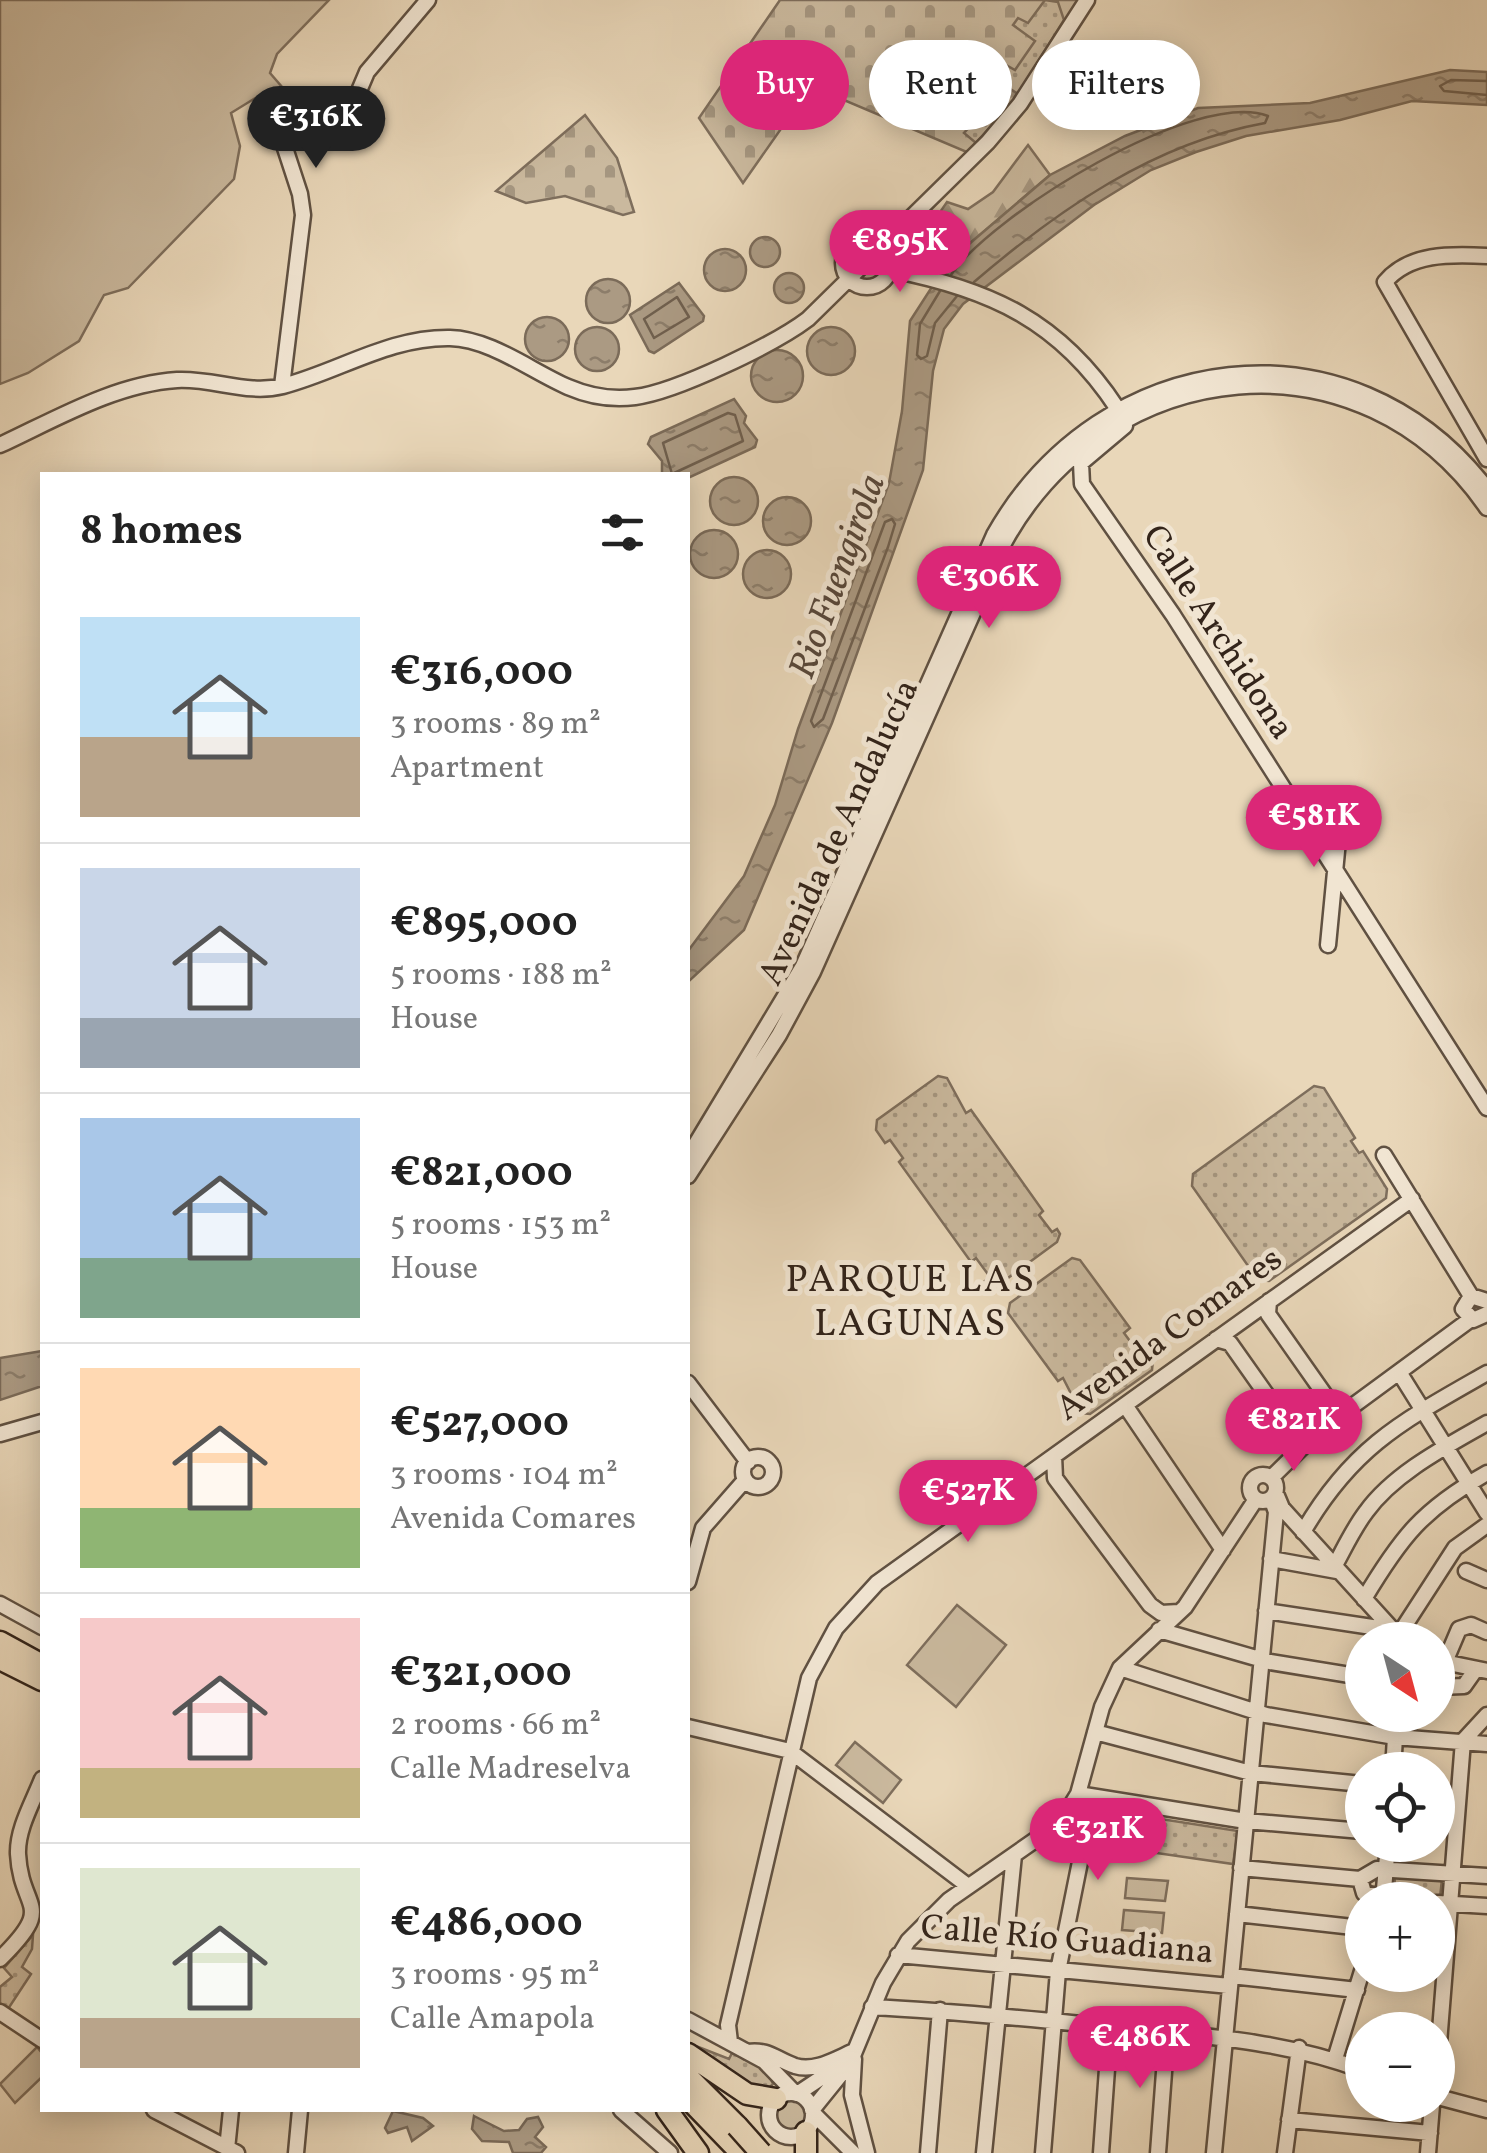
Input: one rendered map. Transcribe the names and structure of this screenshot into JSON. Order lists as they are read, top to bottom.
{
  "streets": {
    "street": [
      "Calle Archidona",
      "Avenida de Andalucía",
      "Avenida Comares",
      "Calle Río Guadiana"
    ]
  },
  "crossings": [
    ["Calle Archidona", "Avenida de Andalucía"]
  ],
  "districts": ["PARQUE LAS LAGUNAS"],
  "water": ["Rio Fuengirola"],
  "north": "bottom right",
  "page": {
    "chip": ["Buy", "Rent", "Filters"],
    "price": [
      "€316K",
      "€895K",
      "€306K",
      "€581K",
      "€821K",
      "€527K",
      "€321K",
      "€486K"
    ],
    "heading": "8 homes",
    "list": [
      {
        "name": "€316,000",
        "note": "3 rooms · 89 m² · Apartment"
      },
      {
        "name": "€895,000",
        "note": "5 rooms · 188 m² · House"
      },
      {
        "name": "€821,000",
        "note": "5 rooms · 153 m² · House"
      },
      {
        "name": "€527,000",
        "note": "3 rooms · 104 m² · Avenida Comares"
      },
      {
        "name": "€321,000",
        "note": "2 rooms · 66 m² · Calle Madreselva"
      },
      {
        "name": "€486,000",
        "note": "3 rooms · 95 m² · Calle Amapola"
      }
    ],
    "map_buttons": ["+", "−"]
  }
}
